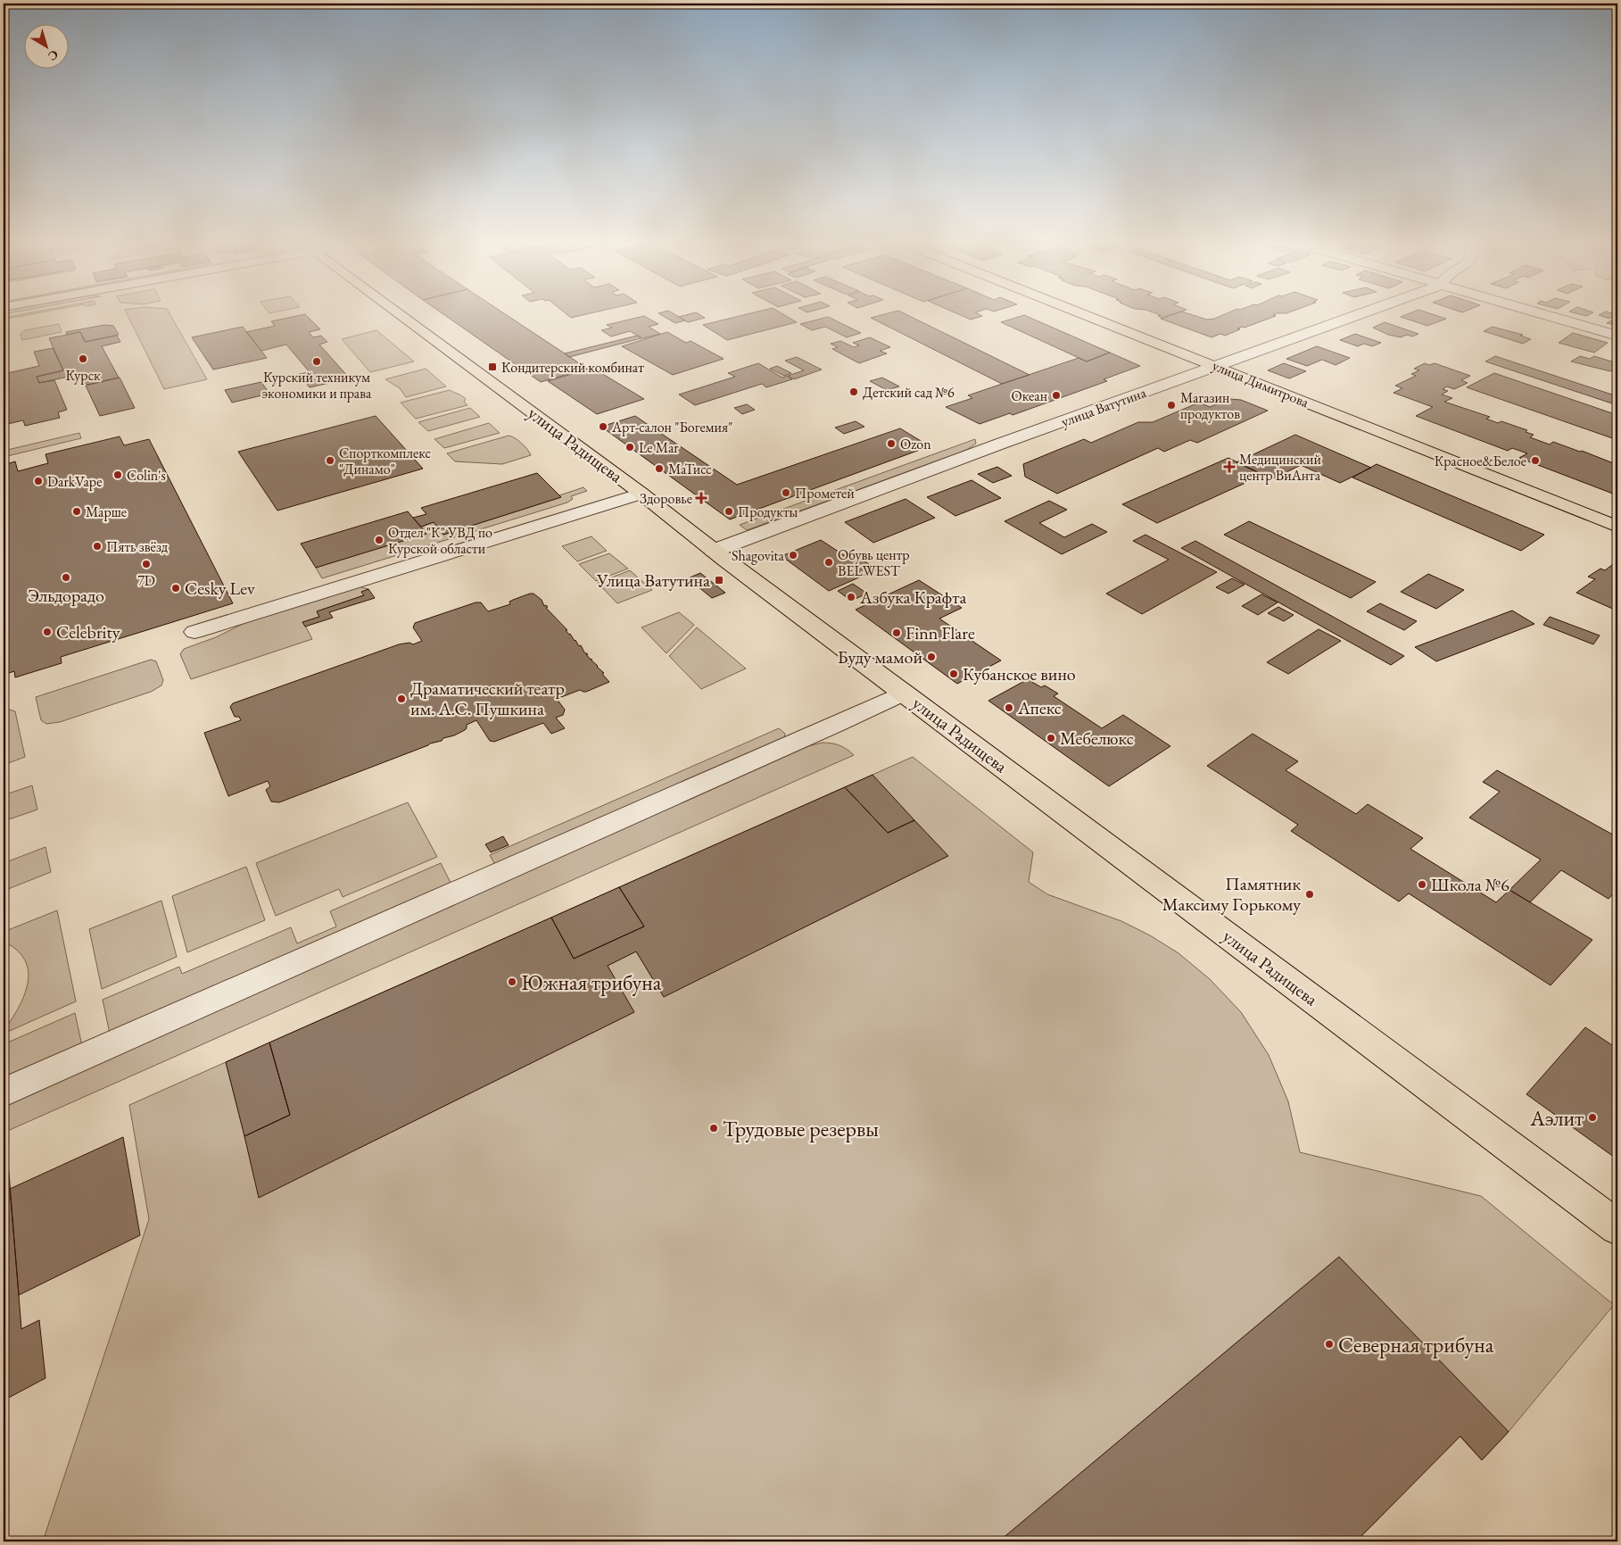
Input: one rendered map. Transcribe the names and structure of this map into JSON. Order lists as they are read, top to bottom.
{
  "streets": {
    "main road": ["улица Димитрова", "улица Радищева"],
    "street": ["улица Ватутина"]
  },
  "crossings": [
    ["улица Димитрова", "улица Ватутина"],
    ["улица Ватутина", "улица Радищева"]
  ],
  "places": {
    "other": [
      "Курск",
      "Курский техникум экономики и права",
      "Детский сад №6",
      "Океан",
      "Магазин продуктов",
      "Арт-салон \"Богемия\"",
      "Ozon",
      "Le Mar",
      "Спорткомплекс \"Динамо\"",
      "Красное&Белое",
      "МаТисс",
      "Colin's",
      "DarkVape",
      "Прометей",
      "Марше",
      "Продукты",
      "Отдел \"К\" УВД по Курской области",
      "Пять звёзд",
      "Shagovita",
      "Обувь центр BELWEST",
      "7D",
      "Эльдорадо",
      "Cesky Lev",
      "Азбука Крафта",
      "Celebrity",
      "Finn Flare",
      "Буду мамой",
      "Кубанское вино",
      "Драматический театр им. А.С. Пушкина",
      "Апекс",
      "Мебелюкс",
      "Школа №6",
      "Памятник Максиму Горькому",
      "Южная трибуна",
      "Аэлит",
      "Трудовые резервы",
      "Северная трибуна"
    ],
    "transit": ["Кондитерский комбинат", "Улица Ватутина"],
    "health": ["Медицинский центр ВиАнта", "Здоровье"]
  },
  "north": "bottom right"
}
